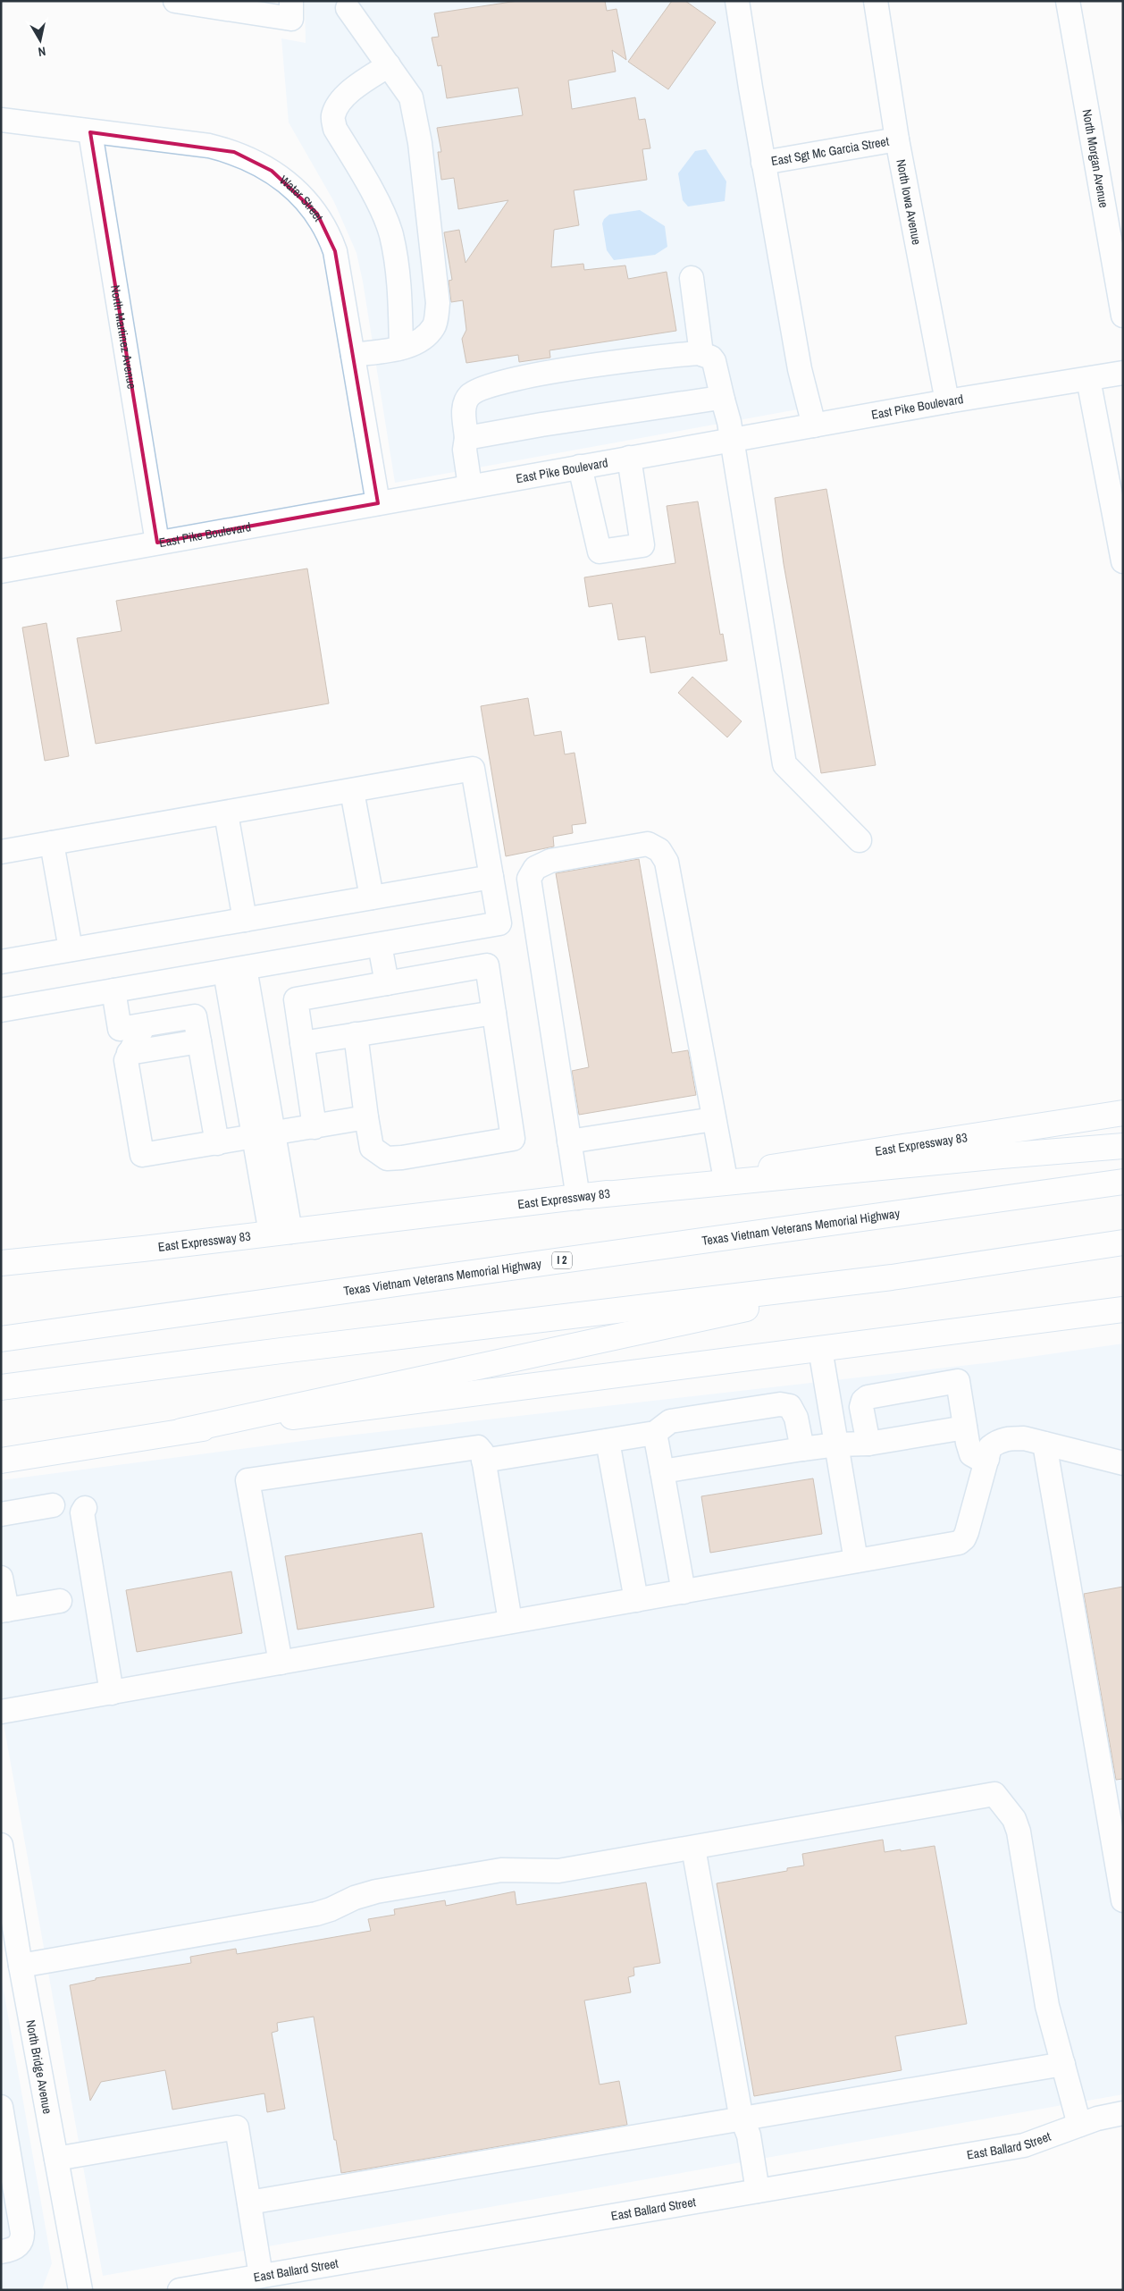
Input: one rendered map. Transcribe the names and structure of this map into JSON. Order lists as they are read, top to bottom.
{
  "streets": {
    "main road": ["East Expressway 83", "Texas Vietnam Veterans Memorial Highway", "I 2"],
    "street": [
      "East Sgt Mc Garcia Street",
      "North Morgan Avenue",
      "Water Street",
      "North Iowa Avenue",
      "North Martinez Avenue",
      "East Pike Boulevard",
      "North Bridge Avenue",
      "East Ballard Street"
    ]
  },
  "crossings": [
    ["East Sgt Mc Garcia Street", "North Iowa Avenue"],
    ["Water Street", "North Martinez Avenue"],
    ["Water Street", "East Pike Boulevard"],
    ["North Iowa Avenue", "East Pike Boulevard"],
    ["North Martinez Avenue", "East Pike Boulevard"]
  ],
  "north": "bottom"
}
